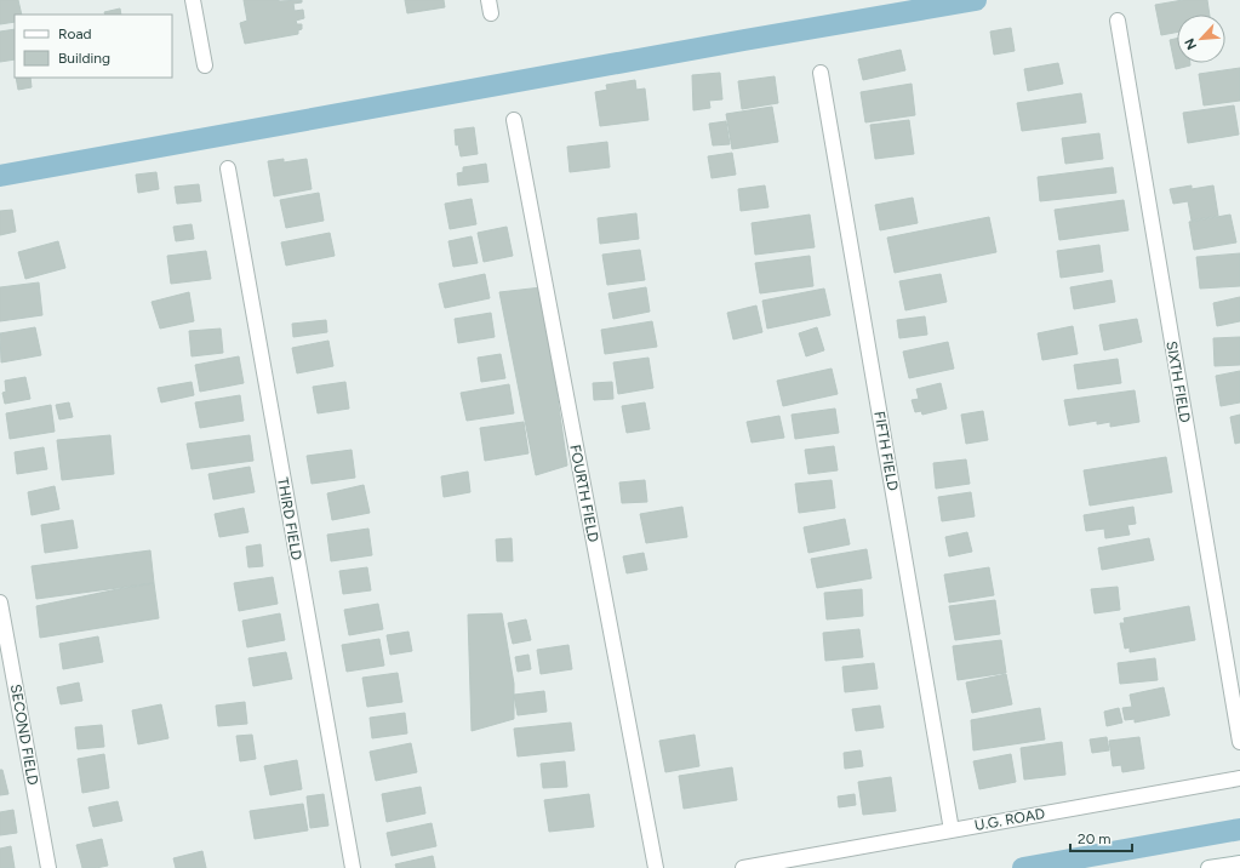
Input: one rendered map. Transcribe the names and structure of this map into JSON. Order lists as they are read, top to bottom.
{
  "streets": {
    "street": [
      "SIXTH FIELD",
      "FIFTH FIELD",
      "FOURTH FIELD",
      "THIRD FIELD",
      "SECOND FIELD",
      "U.G. ROAD"
    ]
  },
  "crossings": [
    ["FIFTH FIELD", "U.G. ROAD"]
  ],
  "legend": ["Road", "Building"],
  "scale_bar": "20 m",
  "north": "bottom left"
}
